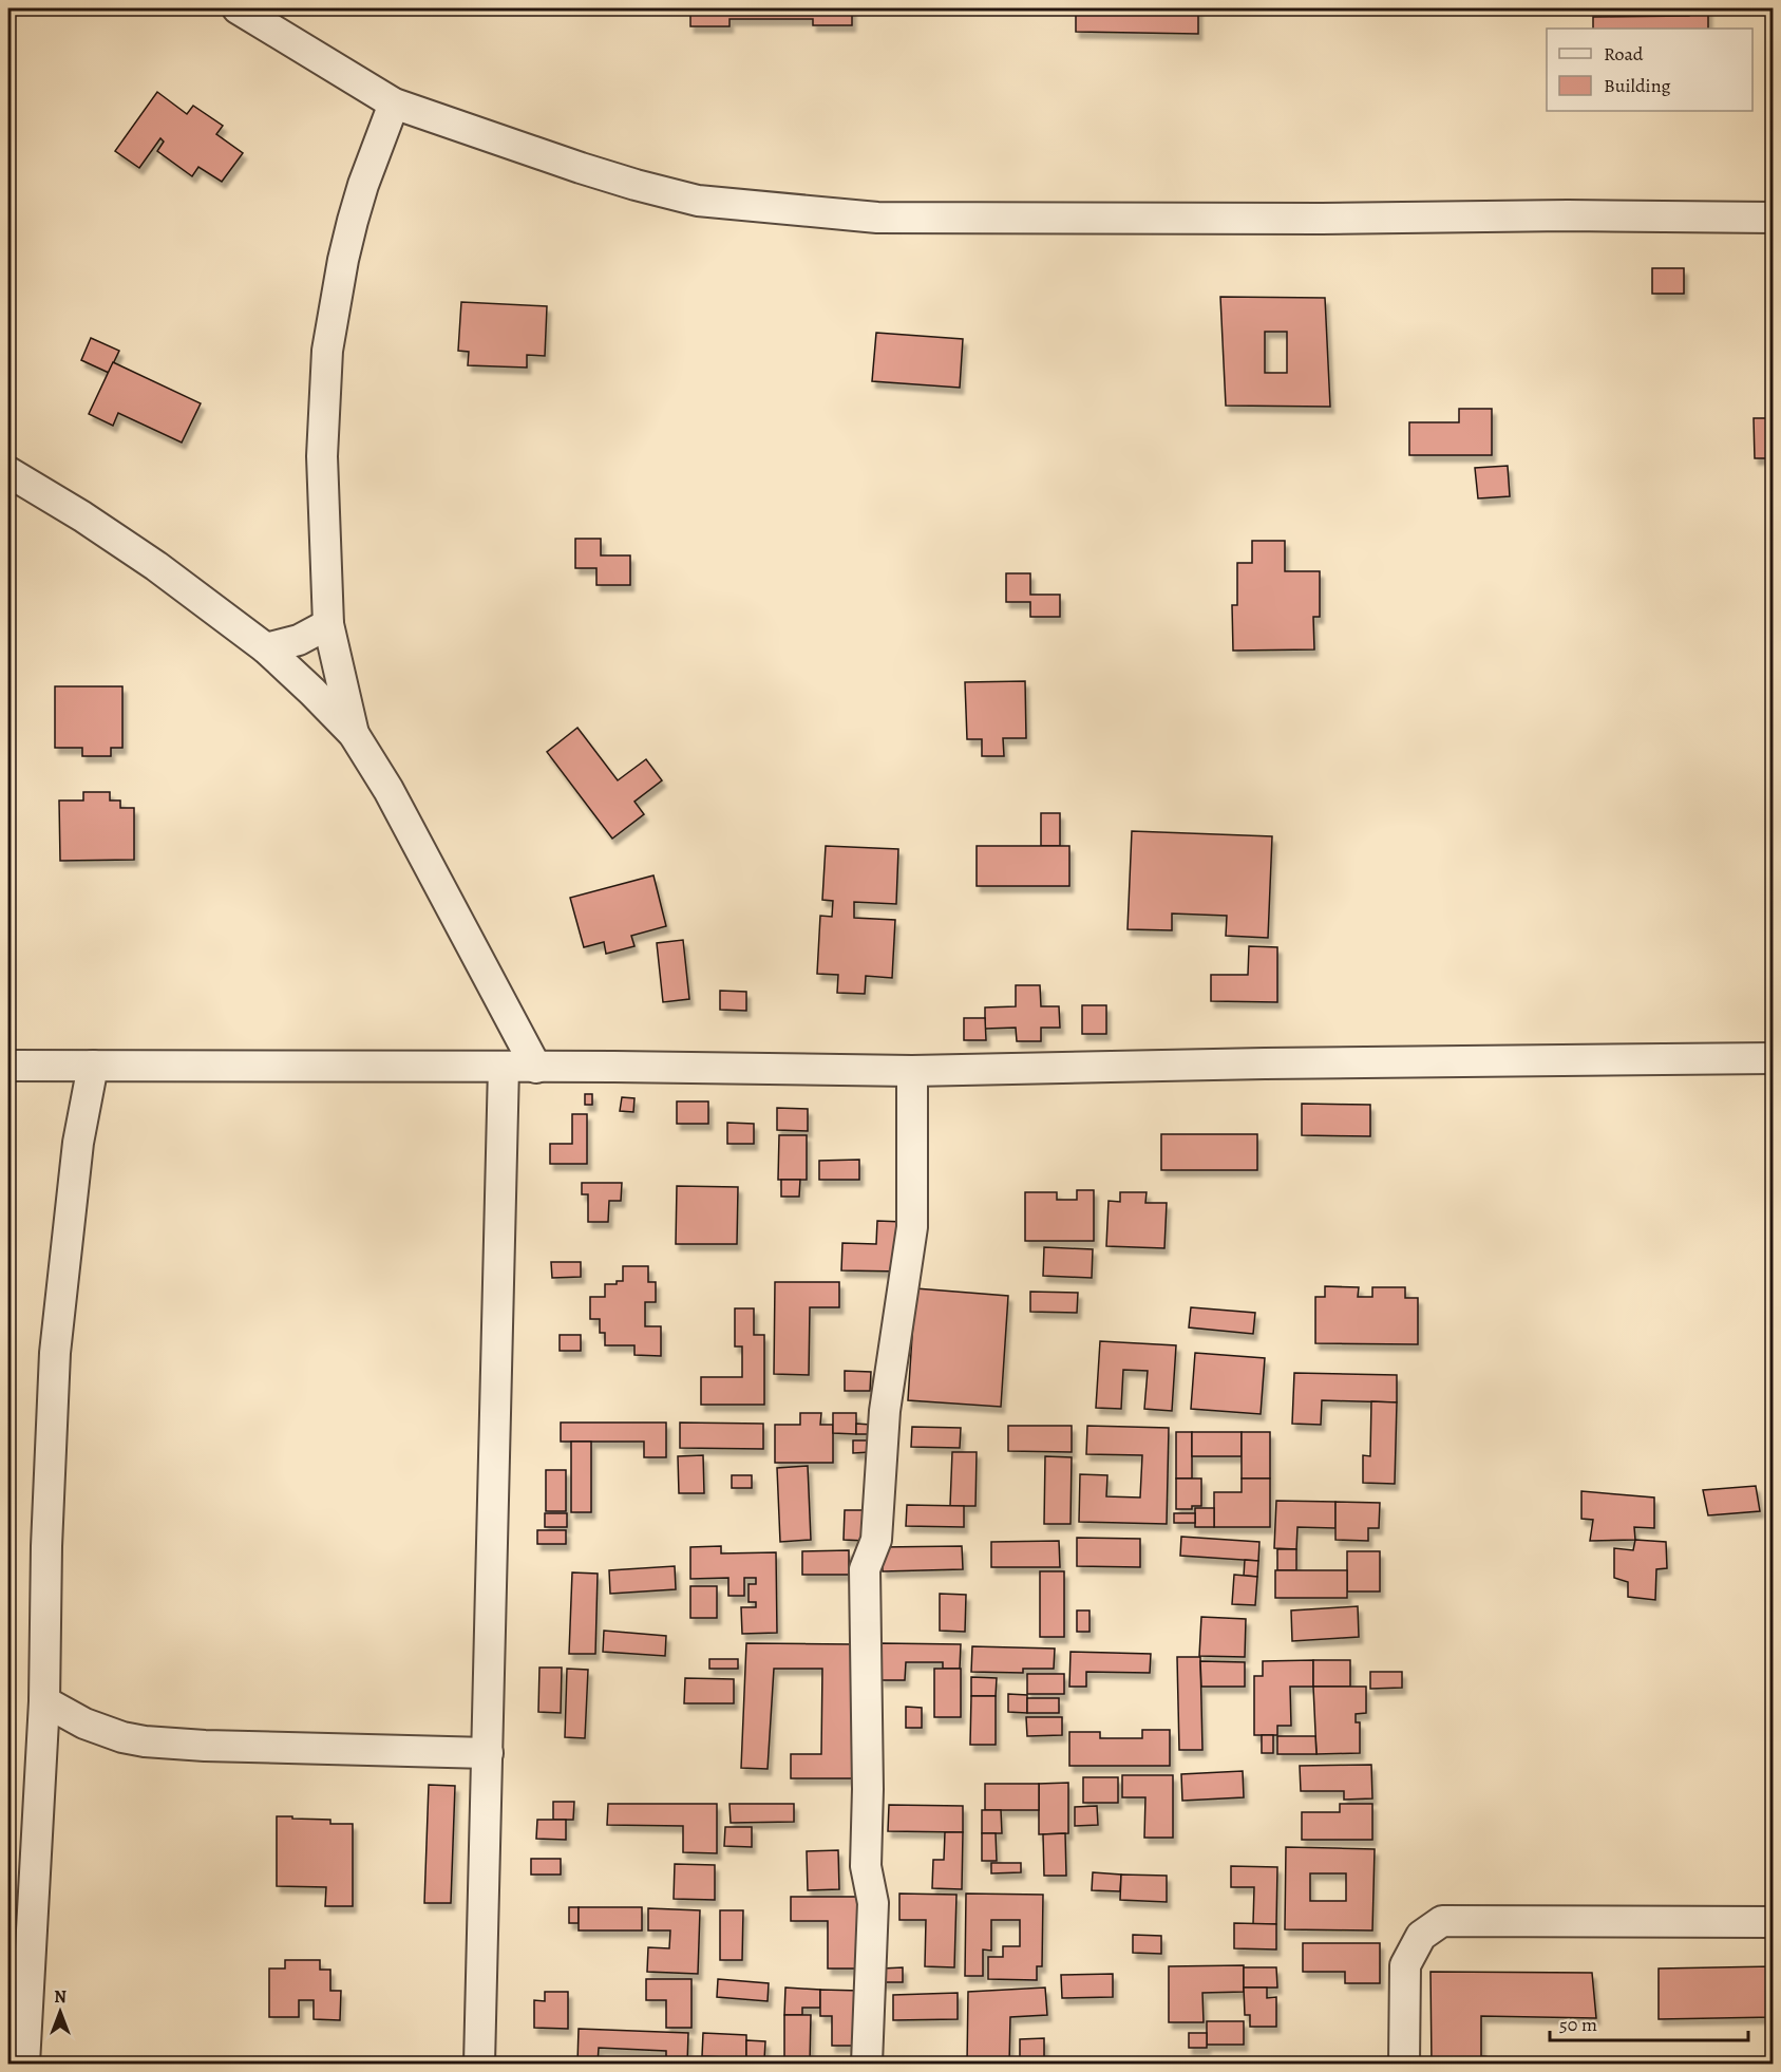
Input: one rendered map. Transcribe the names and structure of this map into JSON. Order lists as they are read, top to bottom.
{
  "legend": ["Road", "Building"],
  "scale_bar": "50 m",
  "north": "top"
}
